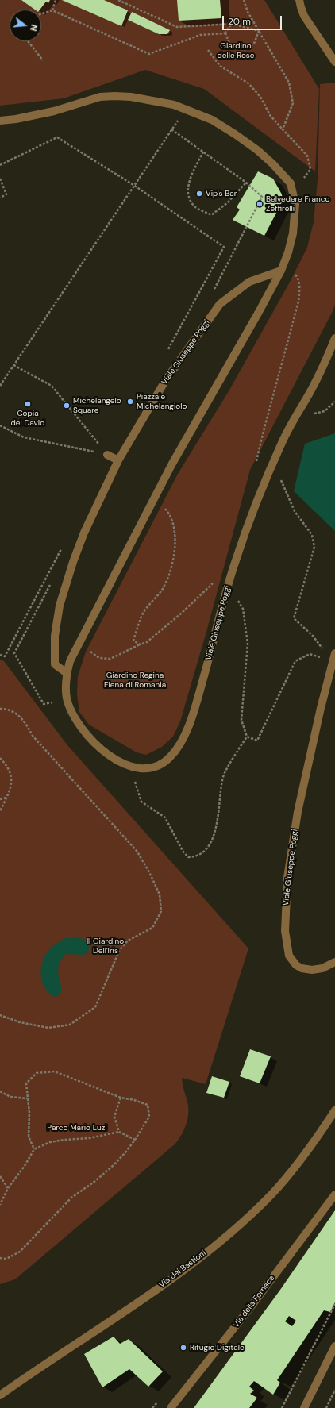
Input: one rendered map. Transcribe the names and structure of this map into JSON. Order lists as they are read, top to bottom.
{
  "streets": {
    "street": ["Viale Giuseppe Poggi", "Via dei Bastioni", "Via della Fornace"]
  },
  "parks": [
    "Giardino delle Rose",
    "Giardino Regina Elena di Romania",
    "Il Giardino Dell'Iris",
    "Parco Mario Luzi"
  ],
  "places": [
    "Vip's Bar",
    "Belvedere Franco Zeffirelli",
    "Piazzale Michelangiolo",
    "Copia del David",
    "Michelangelo Square",
    "Rifugio Digitale"
  ],
  "scale_bar": "20 m",
  "north": "right"
}
